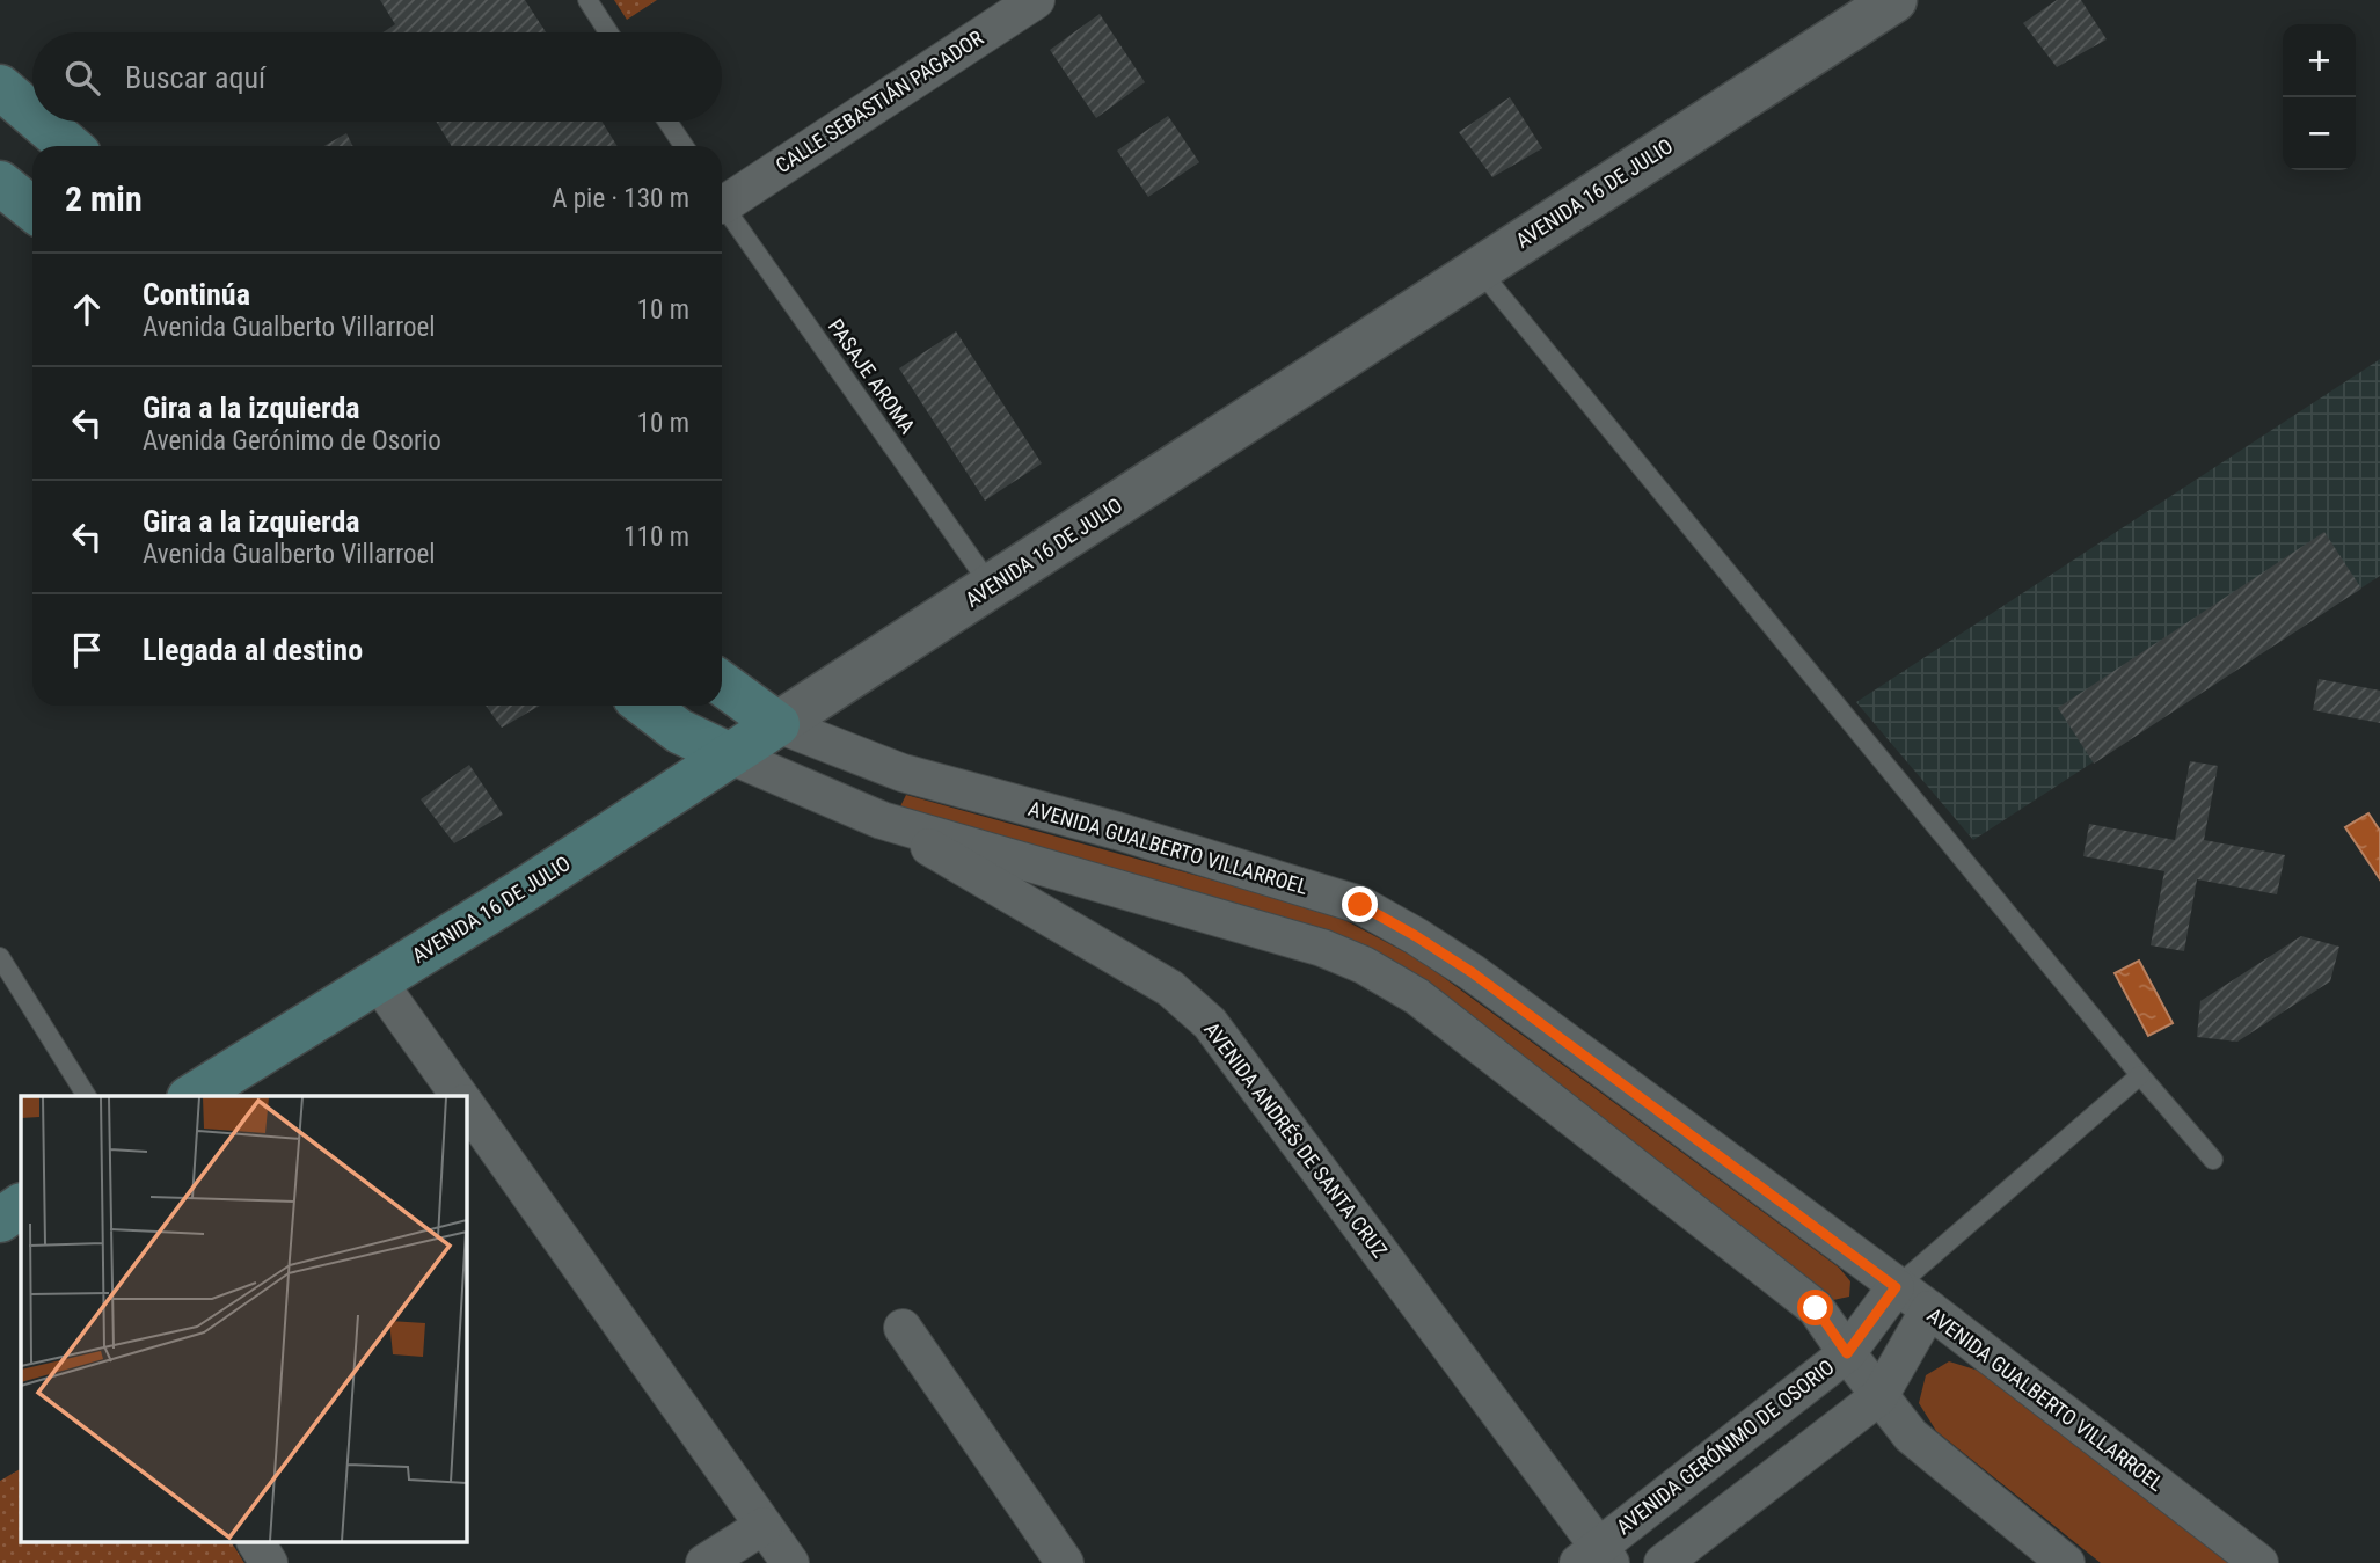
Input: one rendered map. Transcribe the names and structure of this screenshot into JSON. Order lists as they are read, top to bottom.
{
  "streets": {
    "main road": ["AVENIDA 16 DE JULIO", "AVENIDA GUALBERTO VILLARROEL"],
    "street": ["CALLE SEBASTIÁN PAGADOR", "AVENIDA ANDRÉS DE SANTA CRUZ", "AVENIDA GERÓNIMO DE OSORIO"],
    "lane": ["PASAJE AROMA"]
  },
  "crossings": [
    ["AVENIDA 16 DE JULIO", "PASAJE AROMA"],
    ["AVENIDA 16 DE JULIO", "AVENIDA GUALBERTO VILLARROEL"],
    ["AVENIDA 16 DE JULIO", "AVENIDA ANDRÉS DE SANTA CRUZ"],
    ["AVENIDA GUALBERTO VILLARROEL", "AVENIDA ANDRÉS DE SANTA CRUZ"],
    ["AVENIDA GUALBERTO VILLARROEL", "AVENIDA GERÓNIMO DE OSORIO"],
    ["AVENIDA ANDRÉS DE SANTA CRUZ", "AVENIDA GERÓNIMO DE OSORIO"]
  ],
  "page": {
    "map_buttons": ["+", "−"],
    "search": "Buscar aquí",
    "heading": ["2 min", "A pie · 130 m"],
    "list": [
      ["Continúa", "Avenida Gualberto Villarroel", "10 m"],
      ["Gira a la izquierda", "Avenida Gerónimo de Osorio", "10 m"],
      ["Gira a la izquierda", "Avenida Gualberto Villarroel", "110 m"],
      "Llegada al destino"
    ]
  }
}
